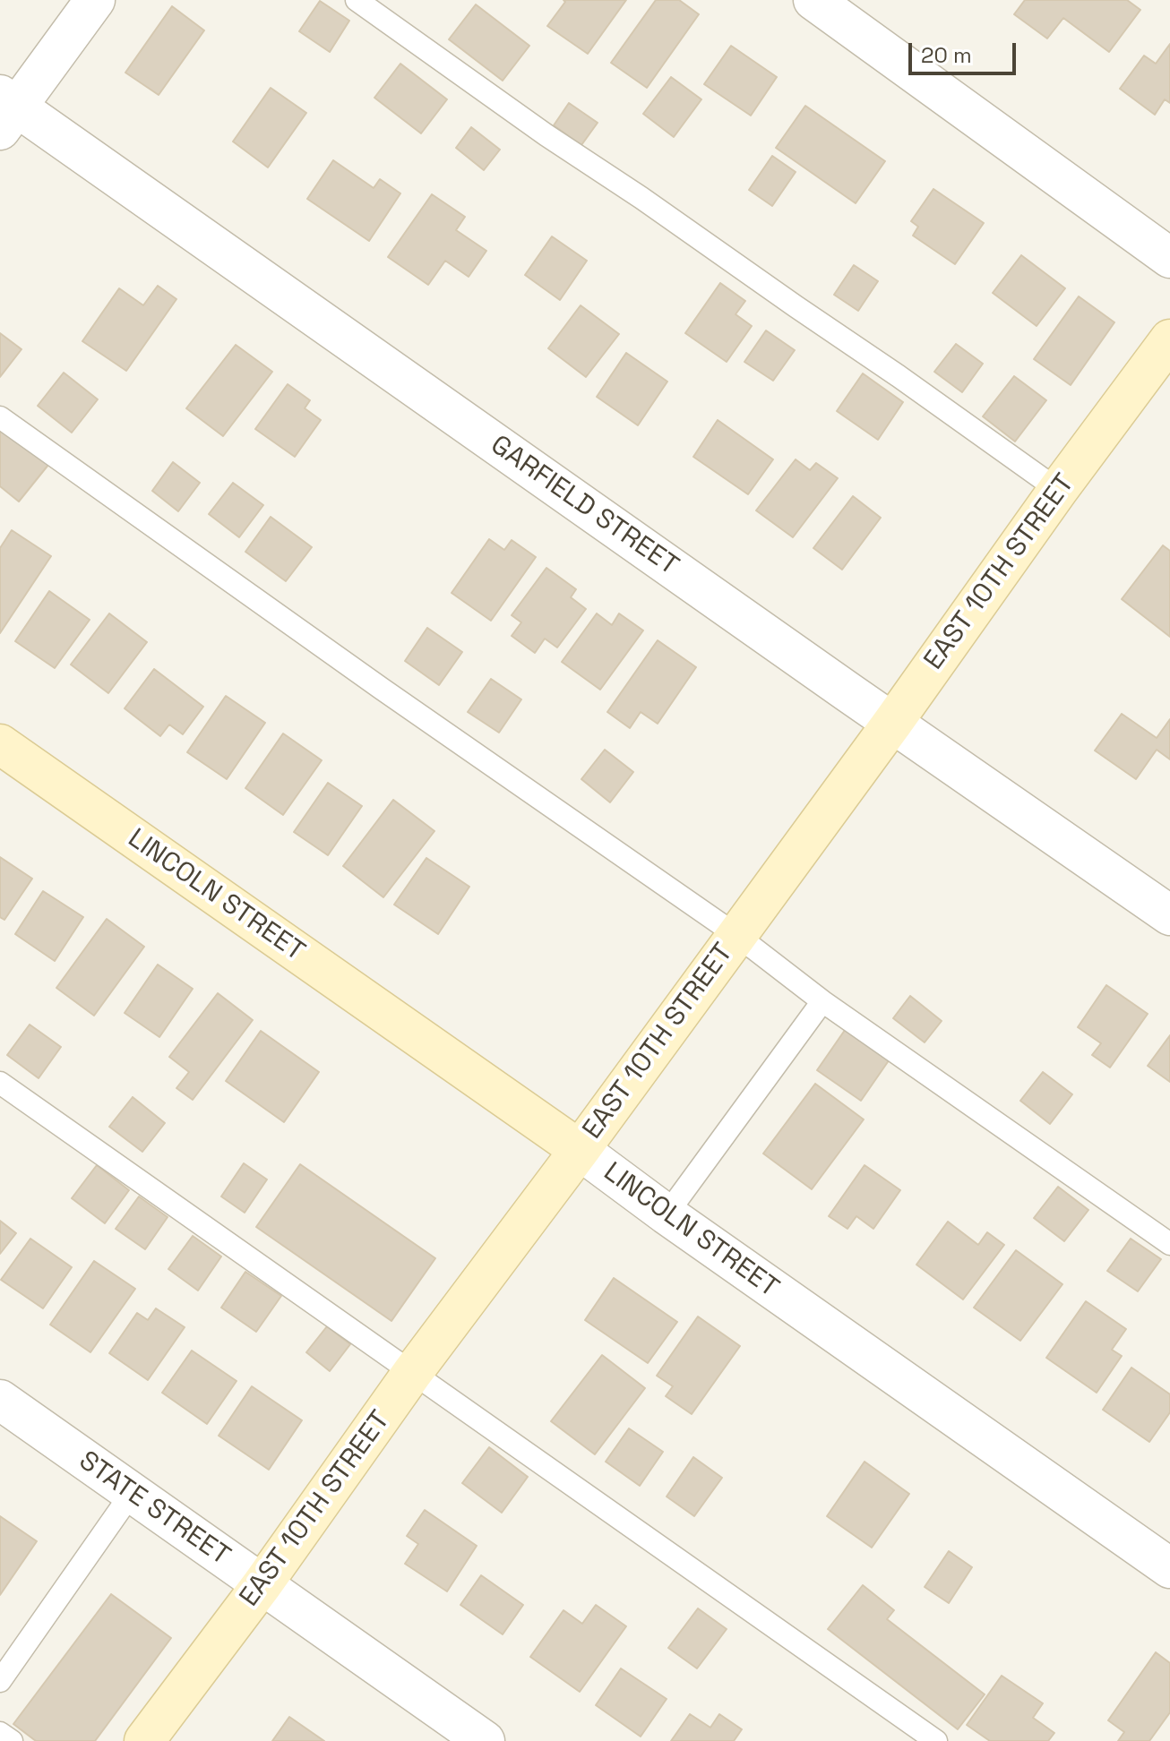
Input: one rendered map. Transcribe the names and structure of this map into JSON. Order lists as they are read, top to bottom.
{
  "streets": {
    "main road": ["EAST 10TH STREET", "LINCOLN STREET"],
    "street": ["GARFIELD STREET", "STATE STREET"]
  },
  "crossings": [
    ["GARFIELD STREET", "EAST 10TH STREET"],
    ["EAST 10TH STREET", "LINCOLN STREET"],
    ["EAST 10TH STREET", "STATE STREET"]
  ],
  "scale_bar": "20 m"
}
